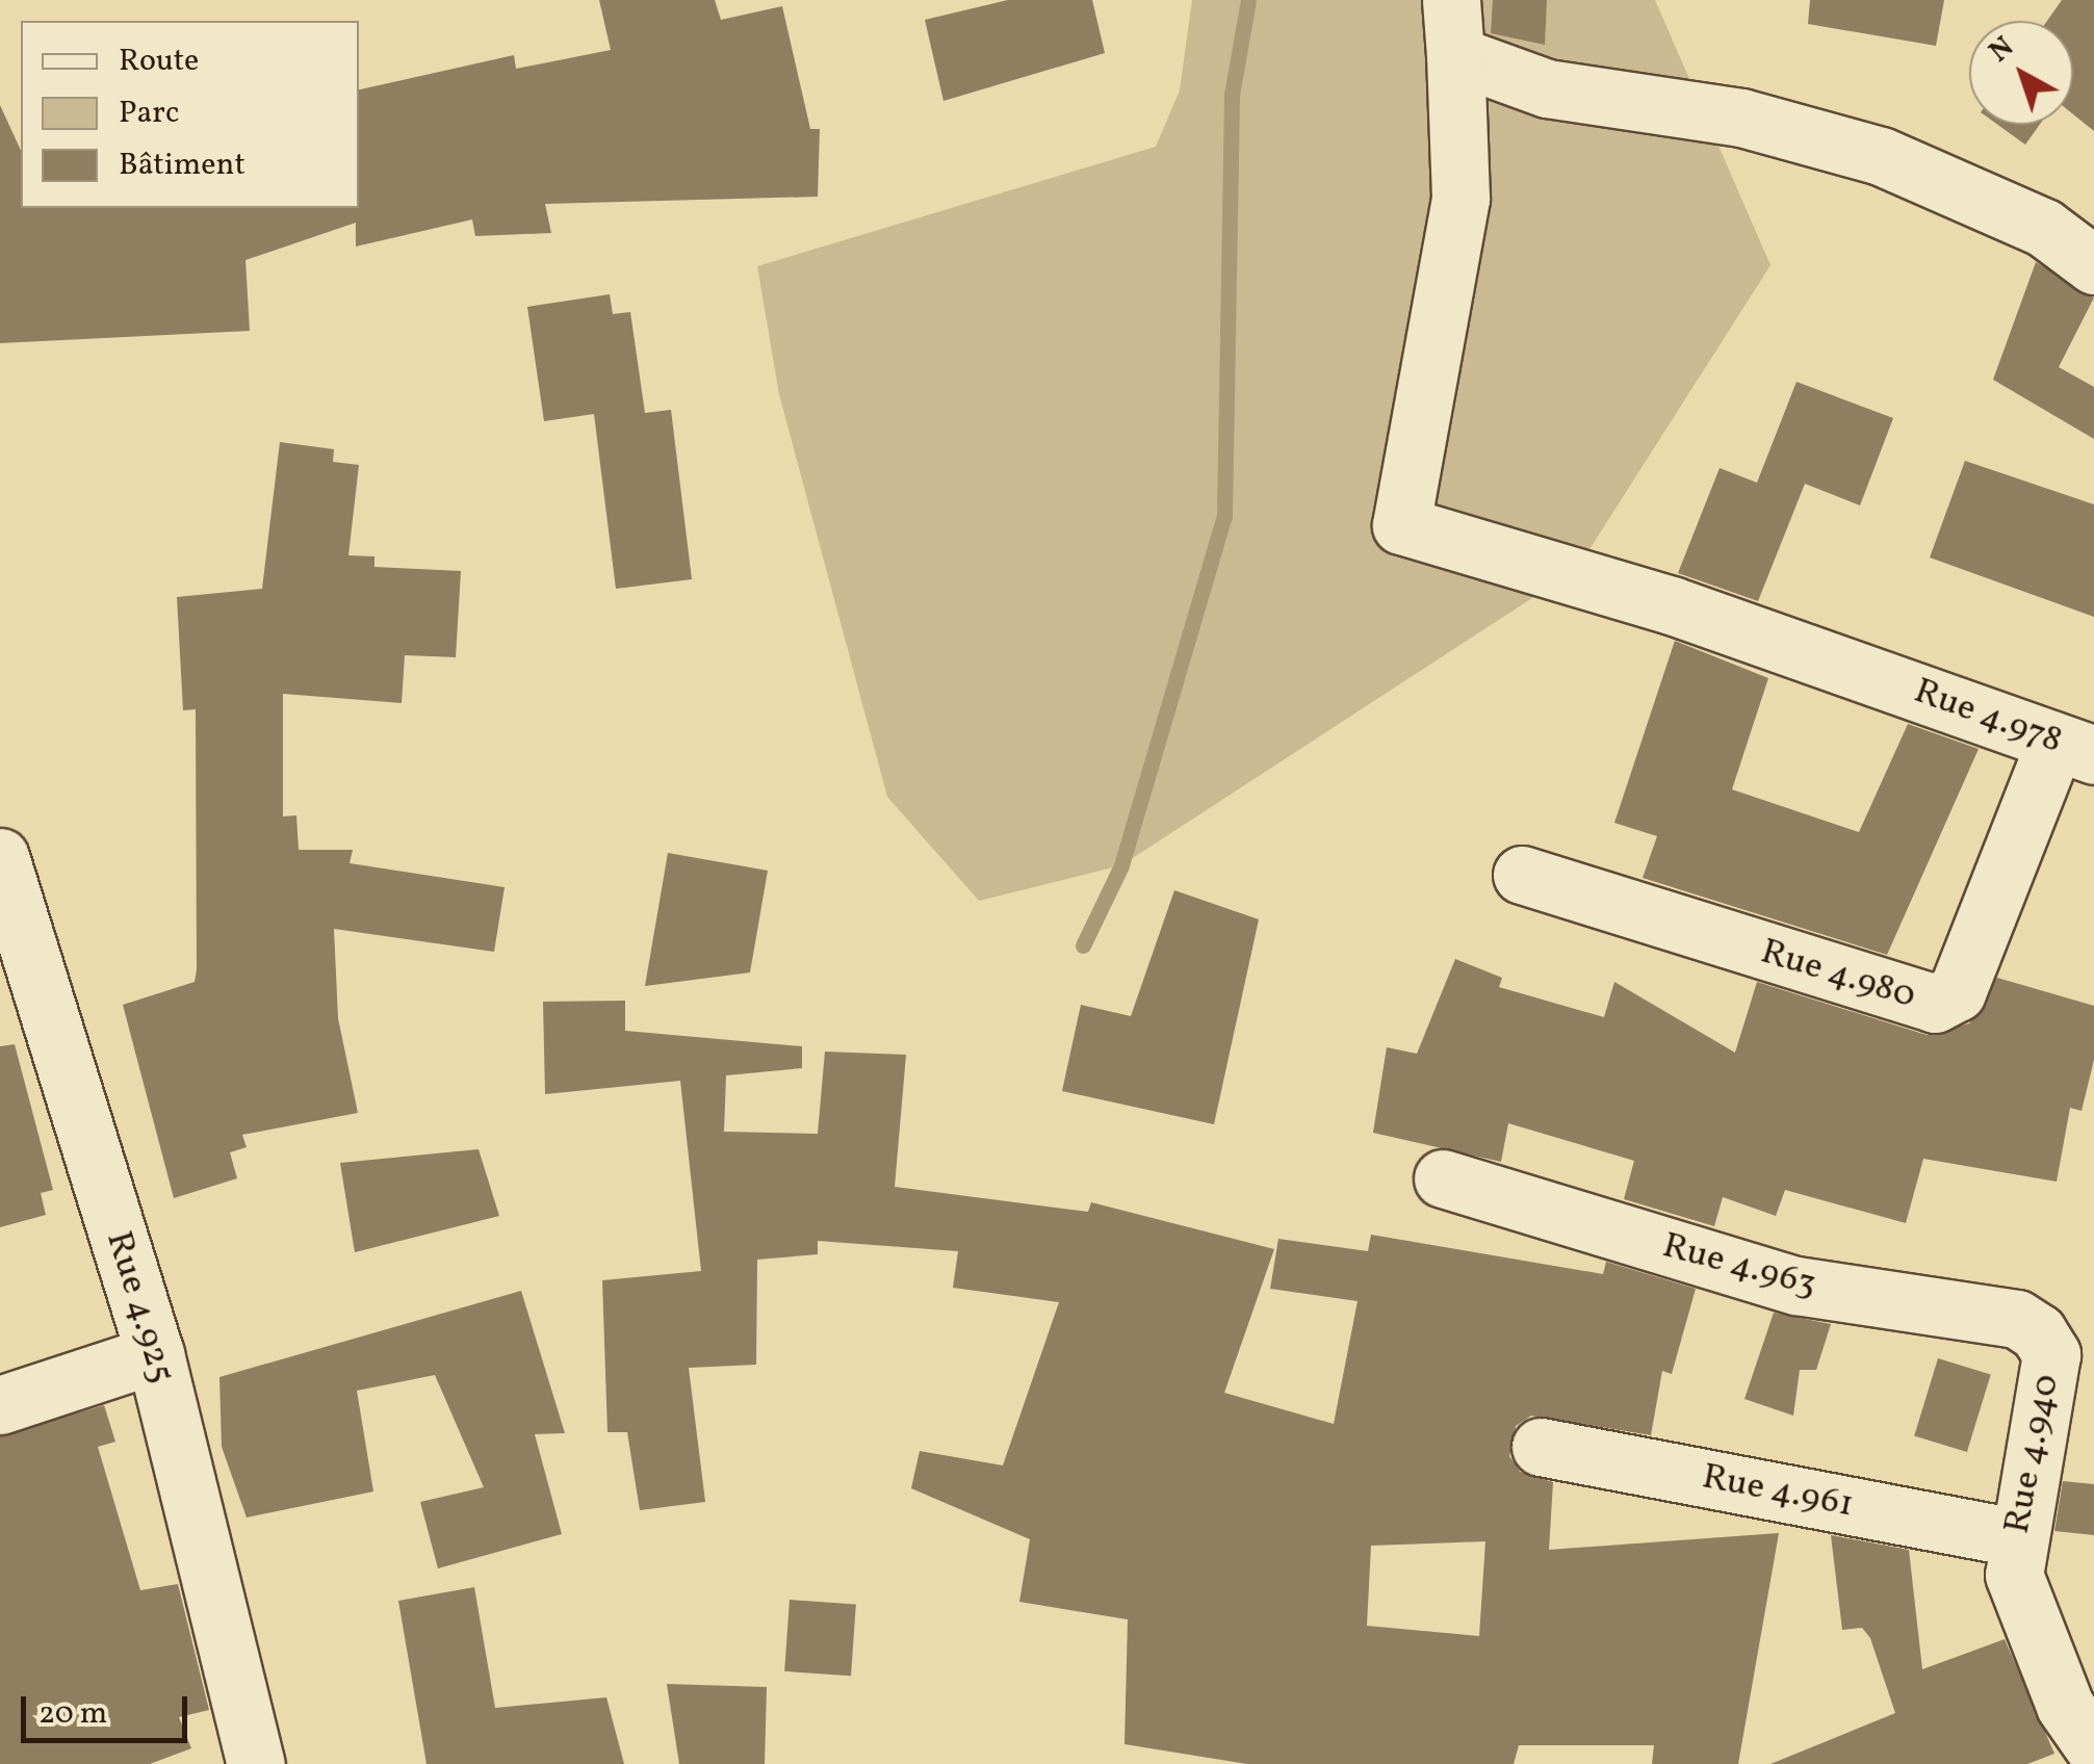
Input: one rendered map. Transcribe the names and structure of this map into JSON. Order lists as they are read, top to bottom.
{
  "streets": {
    "street": [
      "Rue 4.978",
      "Rue 4.980",
      "Rue 4.963",
      "Rue 4.925",
      "Rue 4.940",
      "Rue 4.961"
    ]
  },
  "crossings": [
    ["Rue 4.978", "Rue 4.980"],
    ["Rue 4.963", "Rue 4.940"],
    ["Rue 4.940", "Rue 4.961"]
  ],
  "legend": ["Route", "Parc", "Bâtiment"],
  "scale_bar": "20 m",
  "north": "top left"
}
